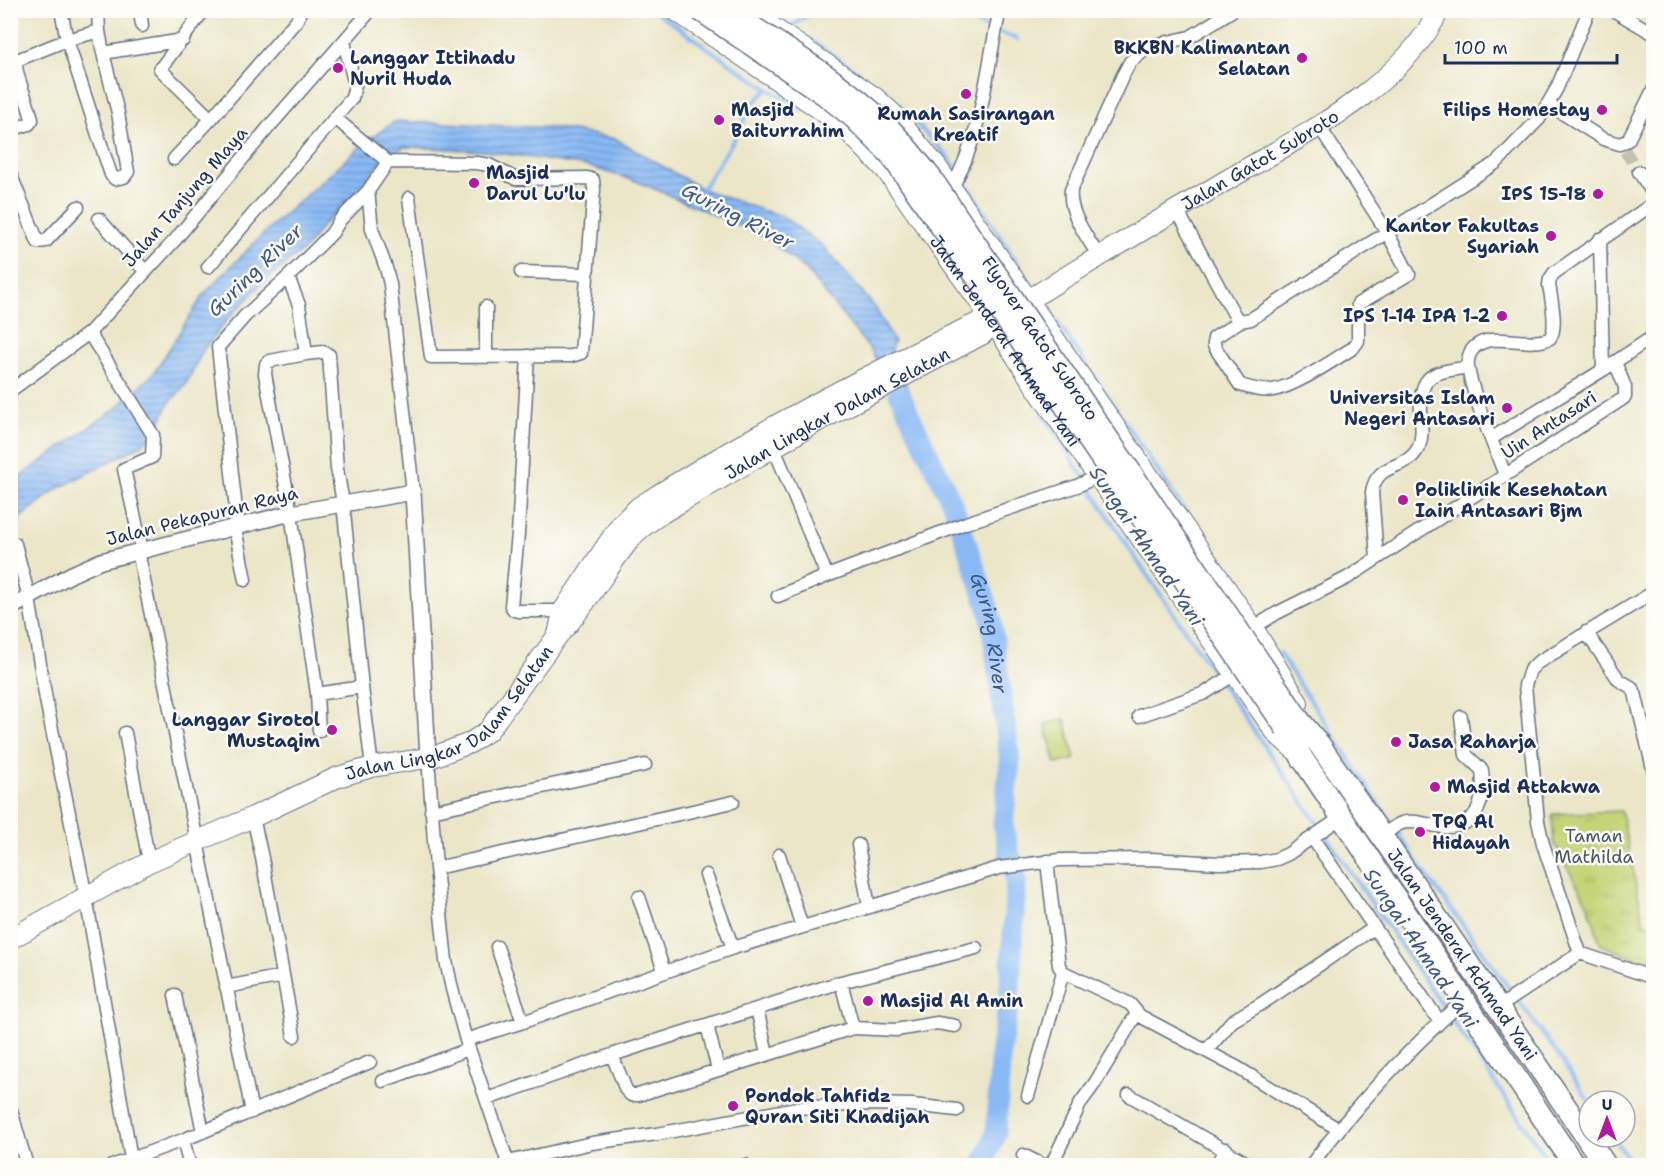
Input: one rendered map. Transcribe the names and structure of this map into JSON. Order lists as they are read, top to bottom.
{
  "streets": {
    "highway": ["Flyover Gatot Subroto", "Jalan Jenderal Achmad Yani"],
    "main road": ["Jalan Gatot Subroto", "Jalan Lingkar Dalam Selatan"],
    "street": ["Jalan Tanjung Maya", "Uin Antasari", "Jalan Pekapuran Raya"]
  },
  "crossings": [
    ["Jalan Gatot Subroto", "Jalan Jenderal Achmad Yani"],
    ["Jalan Gatot Subroto", "Jalan Lingkar Dalam Selatan"],
    ["Flyover Gatot Subroto", "Jalan Jenderal Achmad Yani"],
    ["Jalan Jenderal Achmad Yani", "Jalan Lingkar Dalam Selatan"],
    ["Jalan Jenderal Achmad Yani", "Uin Antasari"]
  ],
  "water": ["Guring River", "Sungai Ahmad Yani"],
  "parks": ["Taman Mathilda"],
  "places": [
    "BKKBN Kalimantan Selatan",
    "Langgar Ittihadu Nuril Huda",
    "Rumah Sasirangan Kreatif",
    "Filips Homestay",
    "Masjid Baiturrahim",
    "Masjid Darul Lu'lu",
    "IPS 15-18",
    "Kantor Fakultas Syariah",
    "IPS 1-14 IPA 1-2",
    "Universitas Islam Negeri Antasari",
    "Poliklinik Kesehatan Iain Antasari Bjm",
    "Langgar Sirotol Mustaqim",
    "Jasa Raharja",
    "Masjid Attakwa",
    "TPQ Al Hidayah",
    "Masjid Al Amin",
    "Pondok Tahfidz Quran Siti Khadijah"
  ],
  "scale_bar": "100 m",
  "north": "top"
}
